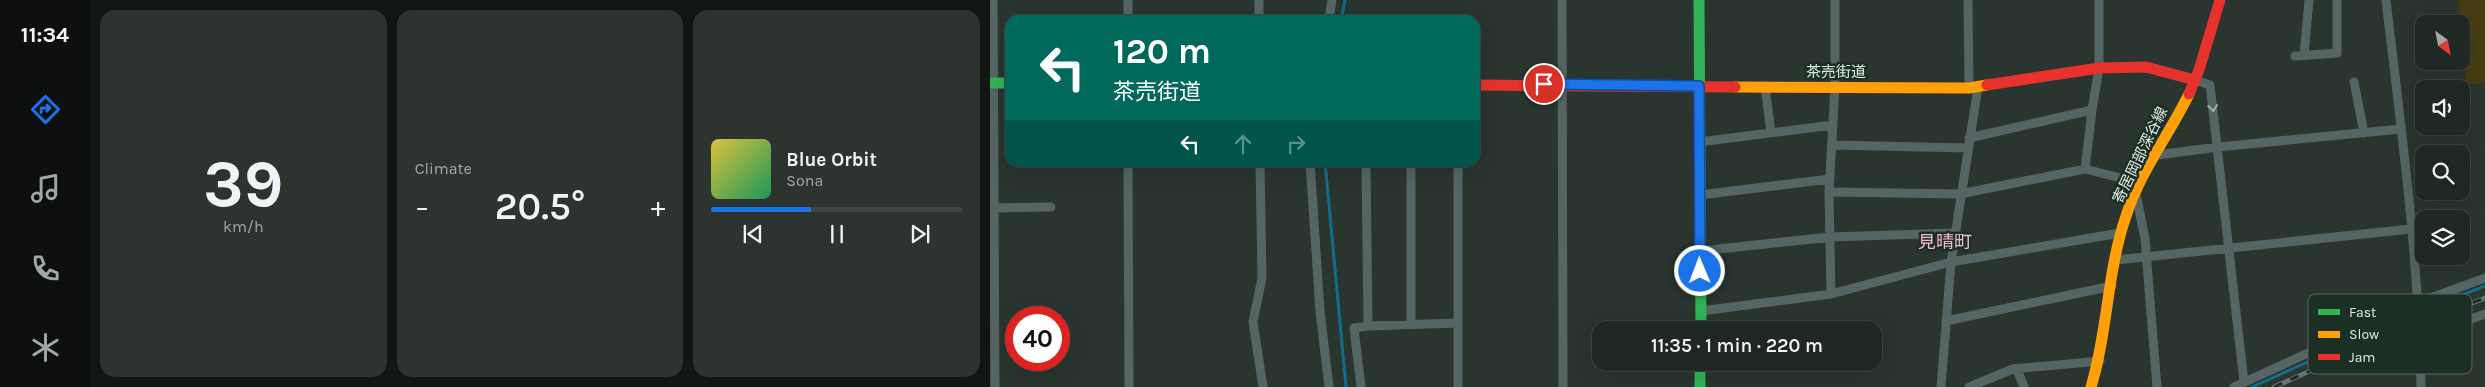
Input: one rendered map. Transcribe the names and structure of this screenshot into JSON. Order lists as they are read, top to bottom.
{
  "streets": {
    "street": ["茶売街道", "寄居岡部深谷線"]
  },
  "crossings": [
    ["茶売街道", "寄居岡部深谷線"]
  ],
  "districts": ["見晴町"],
  "legend": ["Fast", "Slow", "Jam"],
  "north": "bottom right",
  "page": {
    "tabs": "11:34",
    "tile": [
      ["39", "km/h"],
      "Climate"
    ],
    "turn": ["120 m", "茶売街道"],
    "song": ["Blue Orbit", "Sona"],
    "heat": ["−", "20.5°", "+"],
    "limit": "40",
    "trip": "11:35 · 1 min · 220 m"
  }
}
